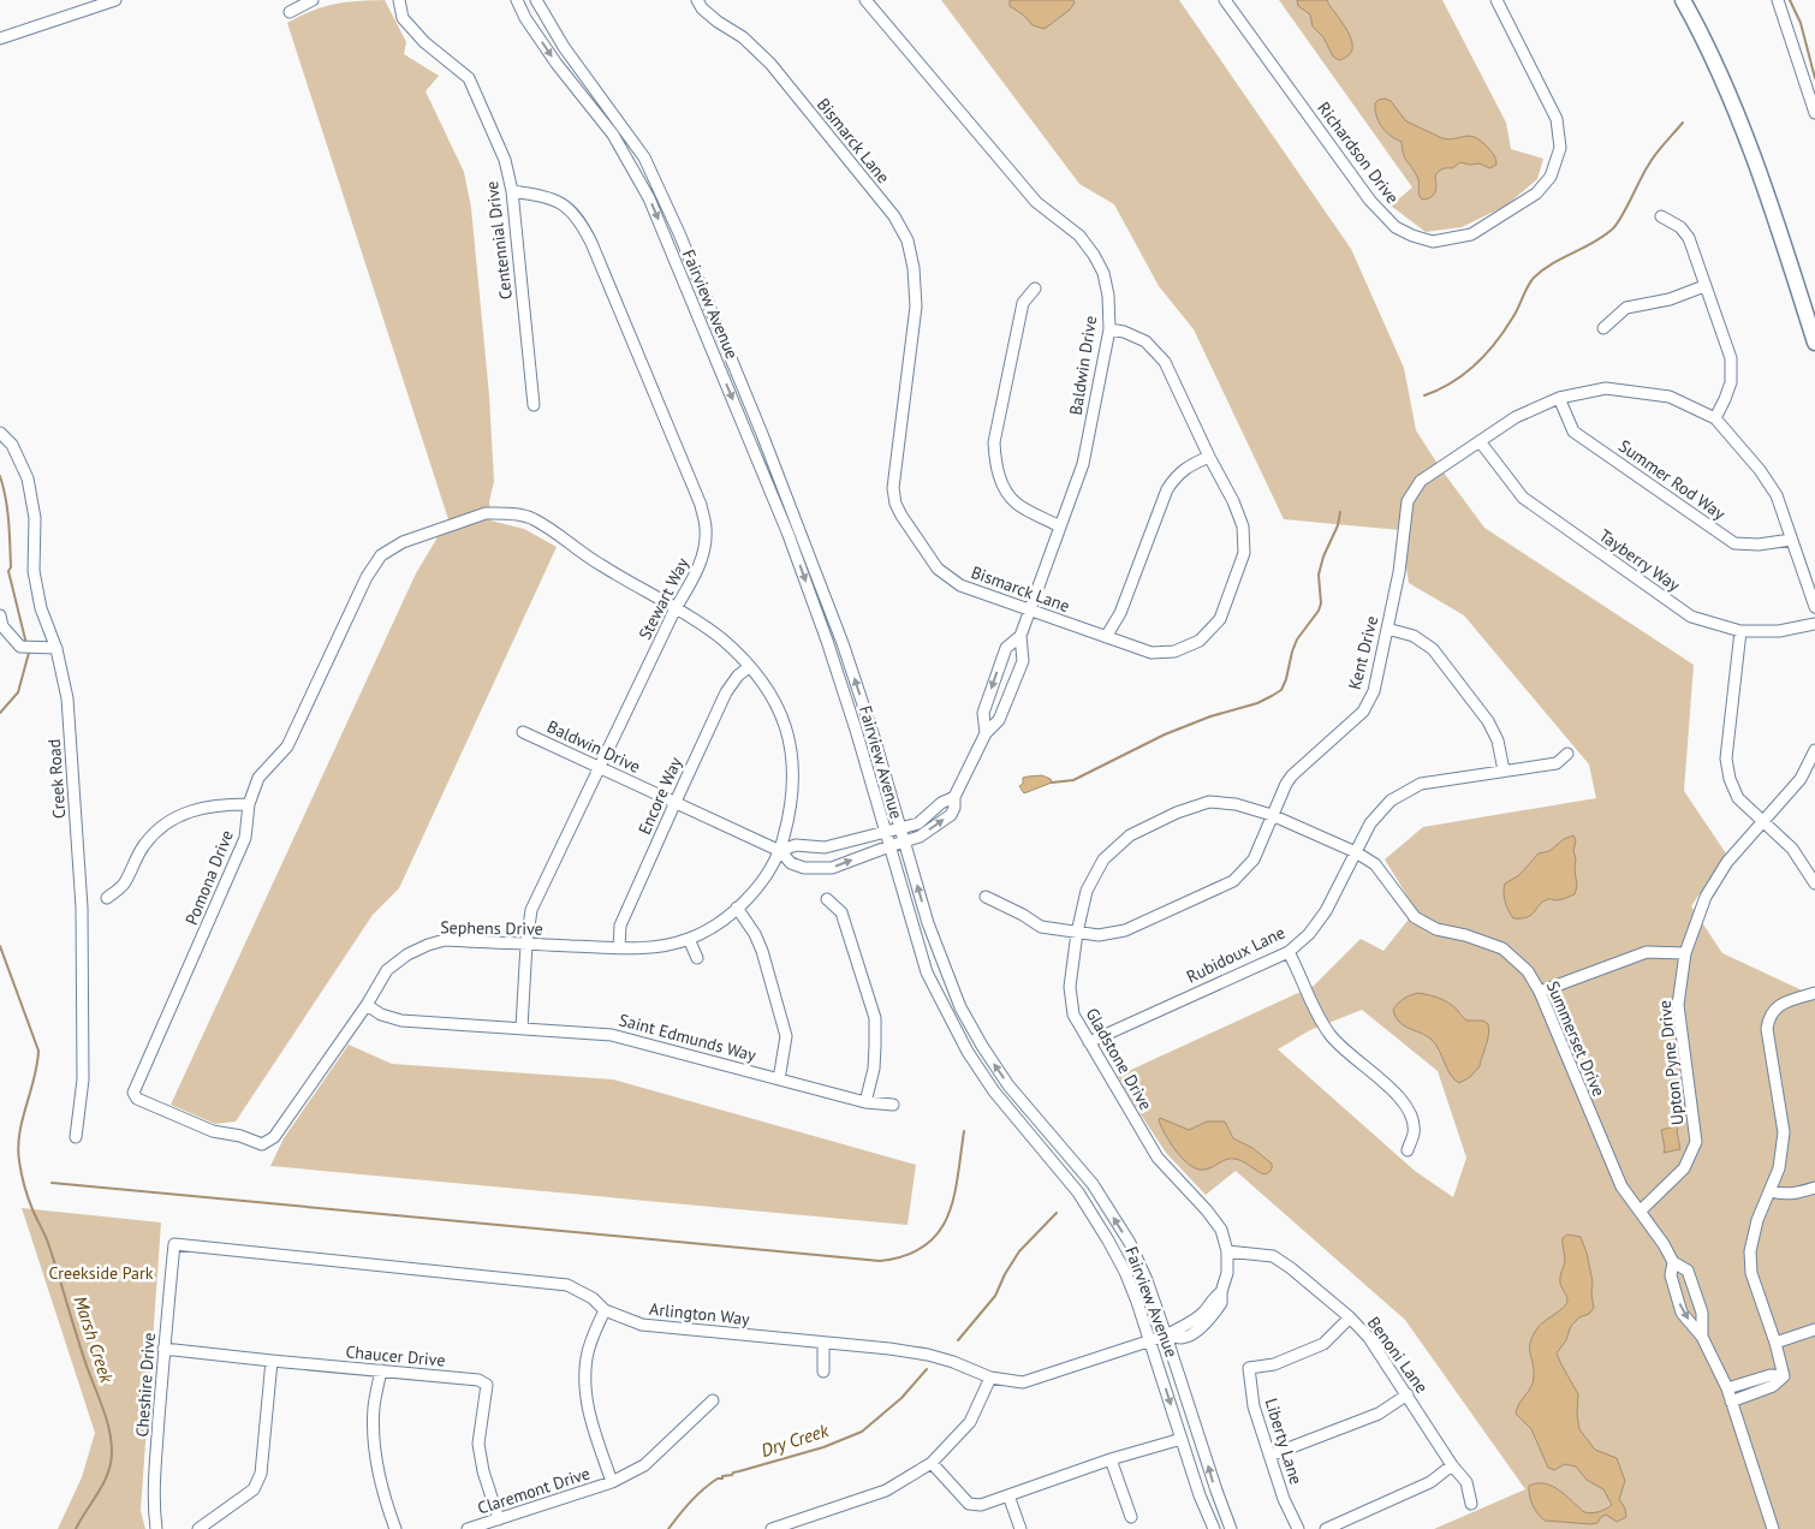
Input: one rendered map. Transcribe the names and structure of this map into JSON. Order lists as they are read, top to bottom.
{
  "streets": {
    "street": [
      "Bismarck Lane",
      "Richardson Drive",
      "Centennial Drive",
      "Fairview Avenue",
      "Baldwin Drive",
      "Summer Rod Way",
      "Tayberry Way",
      "Stewart Way",
      "Kent Drive",
      "Creek Road",
      "Encore Way",
      "Pomona Drive",
      "Sephens Drive",
      "Rubidoux Lane",
      "Saint Edmunds Way",
      "Summerset Drive",
      "Gladstone Drive",
      "Upton Pyne Drive",
      "Arlington Way",
      "Benoni Lane",
      "Chaucer Drive",
      "Cheshire Drive",
      "Liberty Lane",
      "Claremont Drive"
    ]
  },
  "crossings": [
    ["Bismarck Lane", "Baldwin Drive"],
    ["Centennial Drive", "Stewart Way"],
    ["Fairview Avenue", "Baldwin Drive"],
    ["Fairview Avenue", "Gladstone Drive"],
    ["Fairview Avenue", "Arlington Way"],
    ["Baldwin Drive", "Stewart Way"],
    ["Baldwin Drive", "Encore Way"],
    ["Baldwin Drive", "Sephens Drive"],
    ["Summer Rod Way", "Kent Drive"],
    ["Tayberry Way", "Kent Drive"],
    ["Stewart Way", "Sephens Drive"],
    ["Stewart Way", "Saint Edmunds Way"],
    ["Kent Drive", "Summerset Drive"],
    ["Kent Drive", "Gladstone Drive"],
    ["Encore Way", "Sephens Drive"],
    ["Pomona Drive", "Sephens Drive"],
    ["Sephens Drive", "Saint Edmunds Way"],
    ["Rubidoux Lane", "Summerset Drive"],
    ["Rubidoux Lane", "Gladstone Drive"],
    ["Summerset Drive", "Gladstone Drive"],
    ["Summerset Drive", "Upton Pyne Drive"],
    ["Gladstone Drive", "Arlington Way"],
    ["Gladstone Drive", "Benoni Lane"],
    ["Arlington Way", "Cheshire Drive"],
    ["Arlington Way", "Claremont Drive"],
    ["Benoni Lane", "Liberty Lane"],
    ["Chaucer Drive", "Cheshire Drive"],
    ["Chaucer Drive", "Claremont Drive"]
  ],
  "water": ["Marsh Creek", "Dry Creek"],
  "parks": ["Creekside Park"]
}
